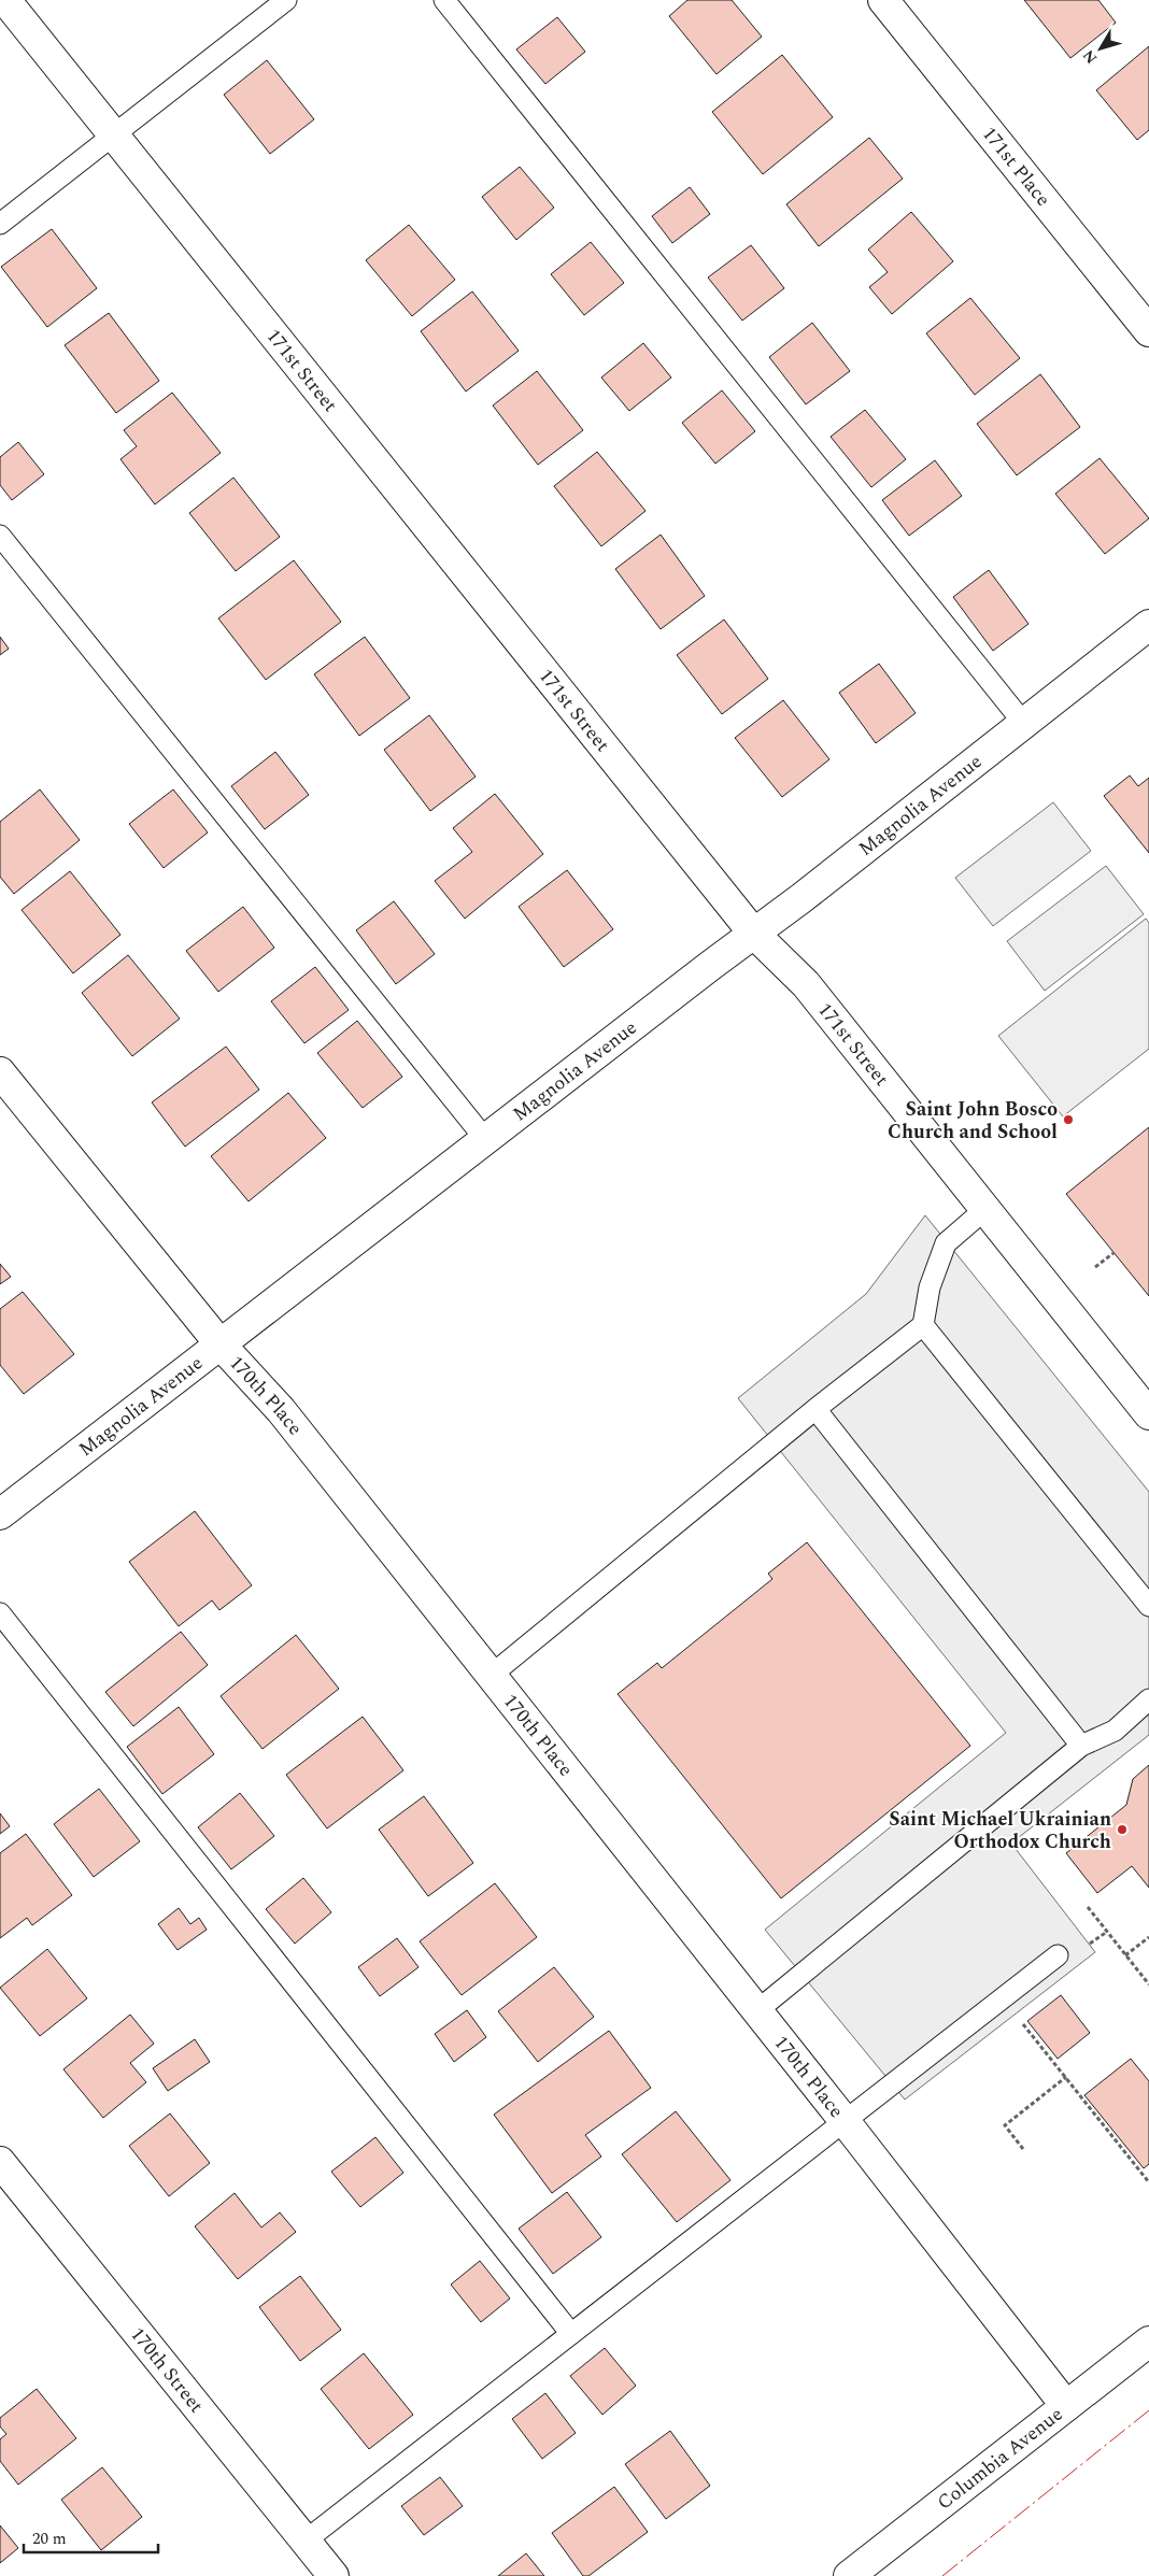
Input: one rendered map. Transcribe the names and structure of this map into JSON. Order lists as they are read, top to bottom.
{
  "streets": {
    "street": [
      "171st Place",
      "171st Street",
      "Magnolia Avenue",
      "170th Place",
      "170th Street",
      "Columbia Avenue"
    ]
  },
  "crossings": [
    ["171st Street", "Magnolia Avenue"],
    ["Magnolia Avenue", "170th Place"],
    ["170th Place", "Columbia Avenue"]
  ],
  "places": ["Saint John Bosco Church and School", "Saint Michael Ukrainian Orthodox Church"],
  "scale_bar": "20 m",
  "north": "bottom left"
}
